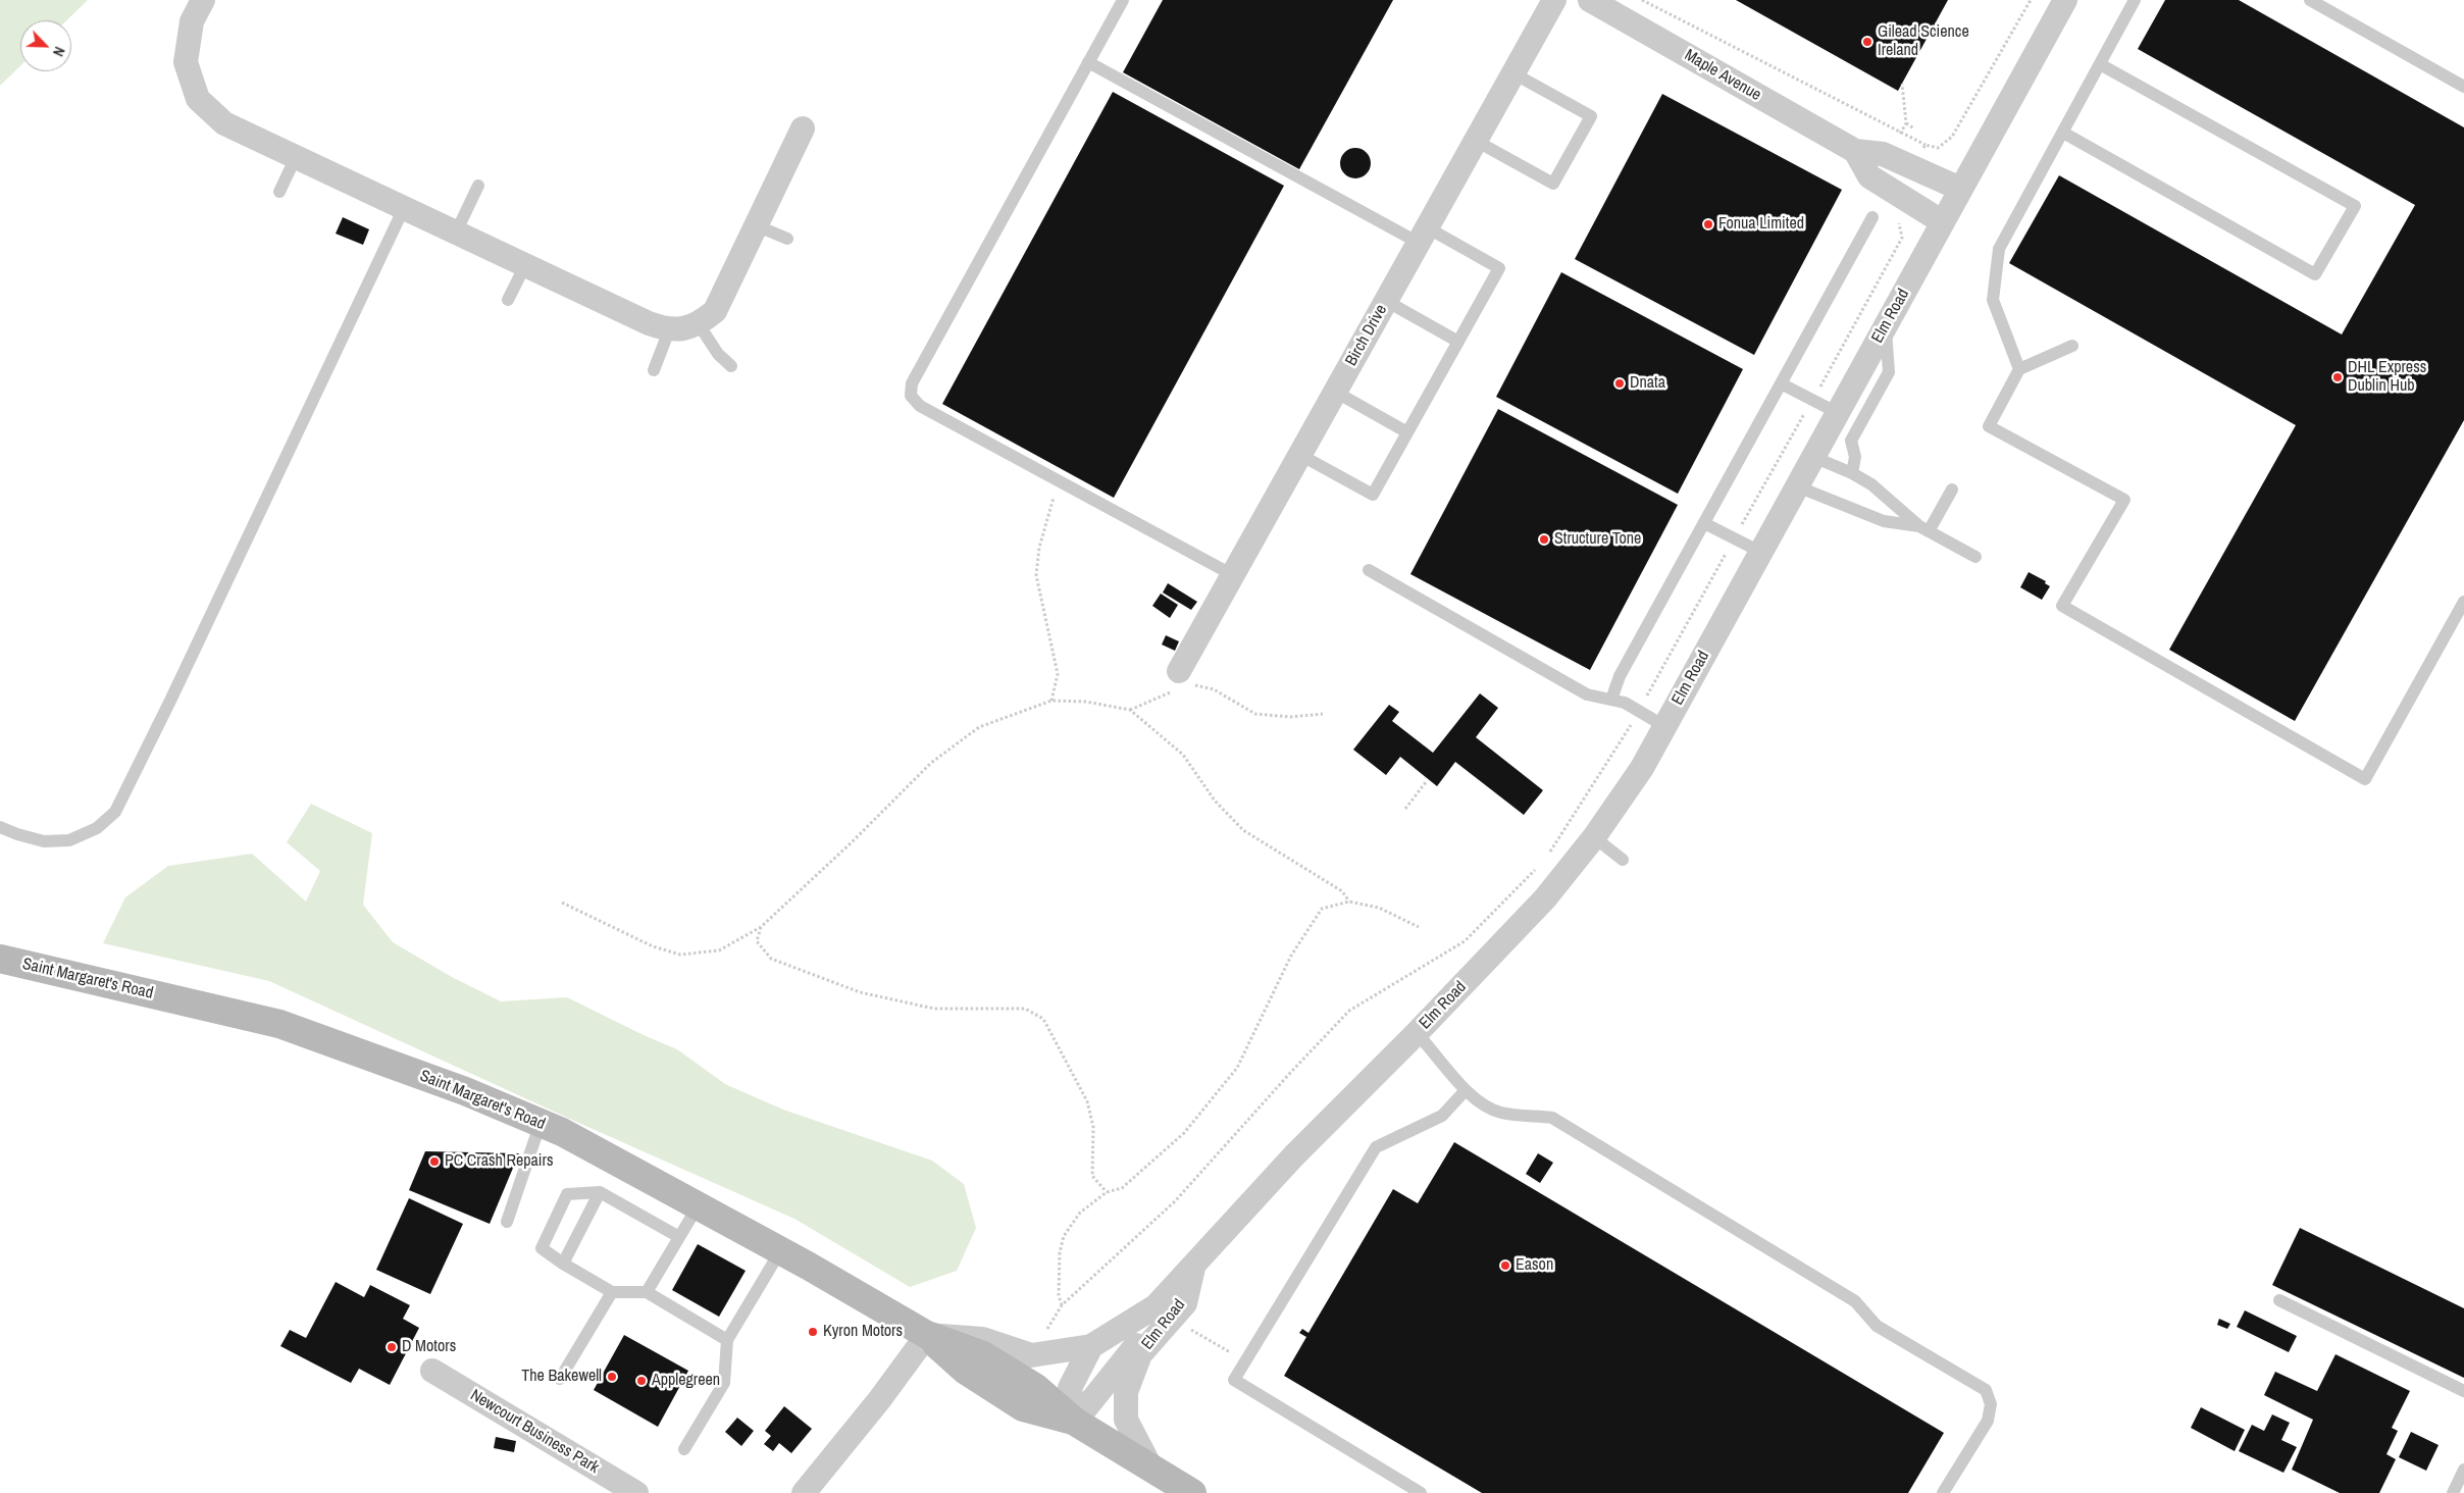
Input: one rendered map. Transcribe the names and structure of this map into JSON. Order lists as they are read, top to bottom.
{
  "streets": {
    "main road": ["Saint Margaret's Road"],
    "street": [
      "Maple Avenue",
      "Elm Road",
      "Birch Drive",
      "Newcourt Business Park"
    ]
  },
  "crossings": [
    ["Maple Avenue", "Elm Road"],
    ["Elm Road", "Saint Margaret's Road"]
  ],
  "places": [
    "Gilead Science Ireland",
    "Fonua Limited",
    "DHL Express Dublin Hub",
    "Dnata",
    "Structure Tone",
    "PC Crash Repairs",
    "Eason",
    "Kyron Motors",
    "D Motors",
    "The Bakewell",
    "Applegreen"
  ],
  "north": "bottom right"
}
